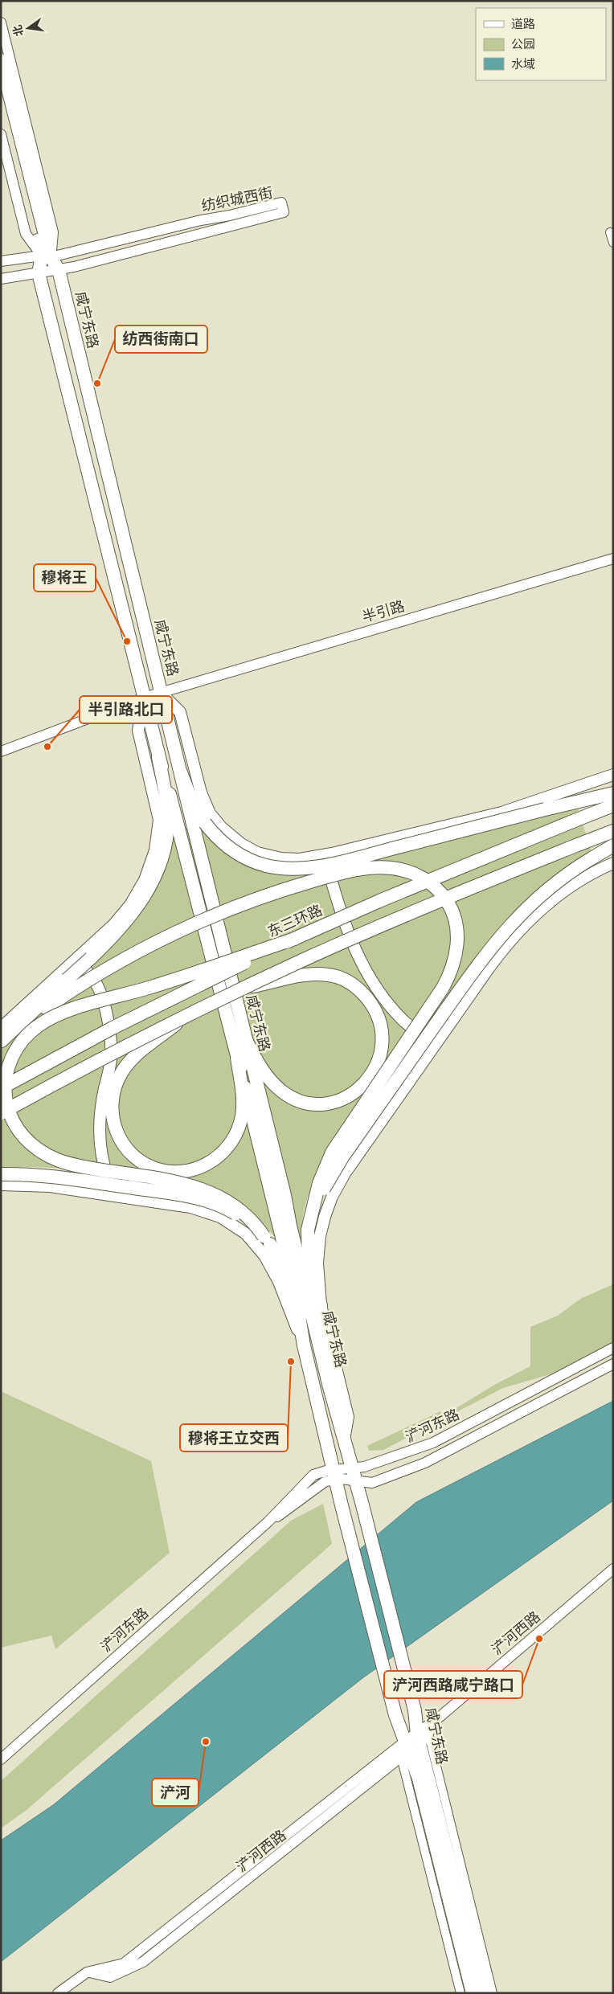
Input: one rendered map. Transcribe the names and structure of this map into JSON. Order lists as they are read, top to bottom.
{
  "streets": {
    "main road": ["咸宁东路", "东三环路"],
    "street": [
      "纺织城西街",
      "半引路",
      "浐河东路",
      "浐河西路"
    ]
  },
  "crossings": [
    ["纺织城西街", "咸宁东路"],
    ["咸宁东路", "半引路"],
    ["咸宁东路", "浐河东路"],
    ["咸宁东路", "浐河西路"]
  ],
  "places": [
    "纺西街南口",
    "穆将王",
    "半引路北口",
    "穆将王立交西",
    "浐河西路咸宁路口",
    "浐河"
  ],
  "legend": ["道路", "公园", "水域"],
  "north": "left"
}
